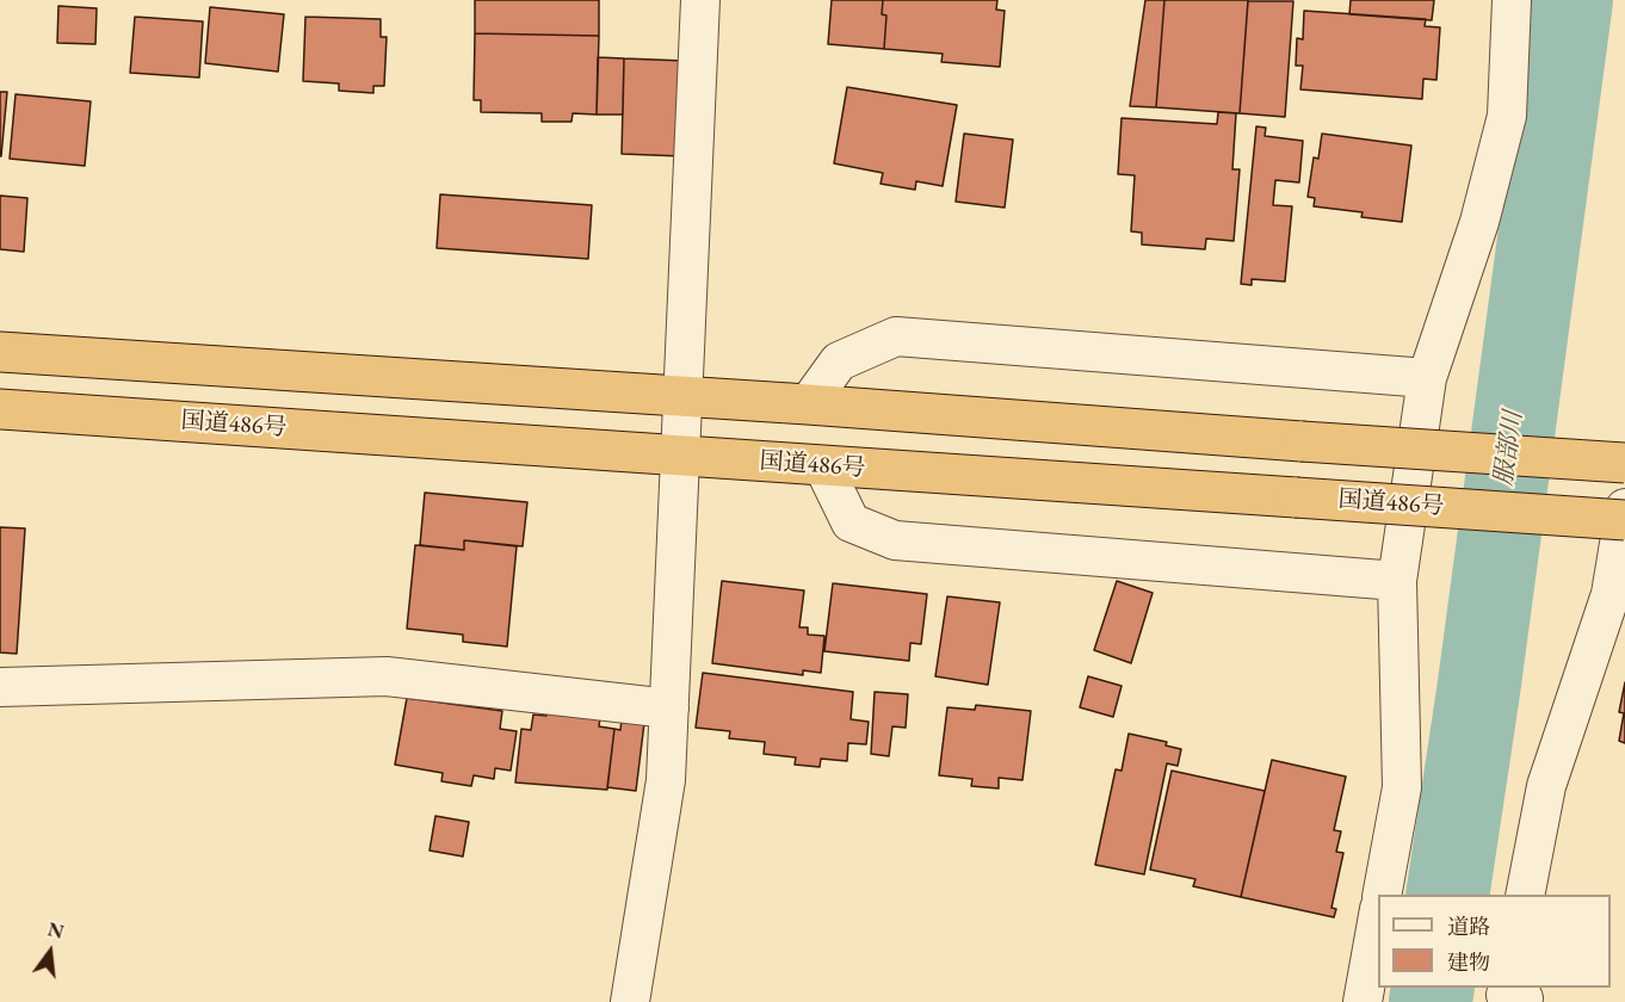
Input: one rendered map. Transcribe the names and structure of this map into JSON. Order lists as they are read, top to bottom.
{
  "streets": {
    "highway": ["国道486号"]
  },
  "water": ["服部川"],
  "legend": ["道路", "建物"],
  "north": "top"
}
